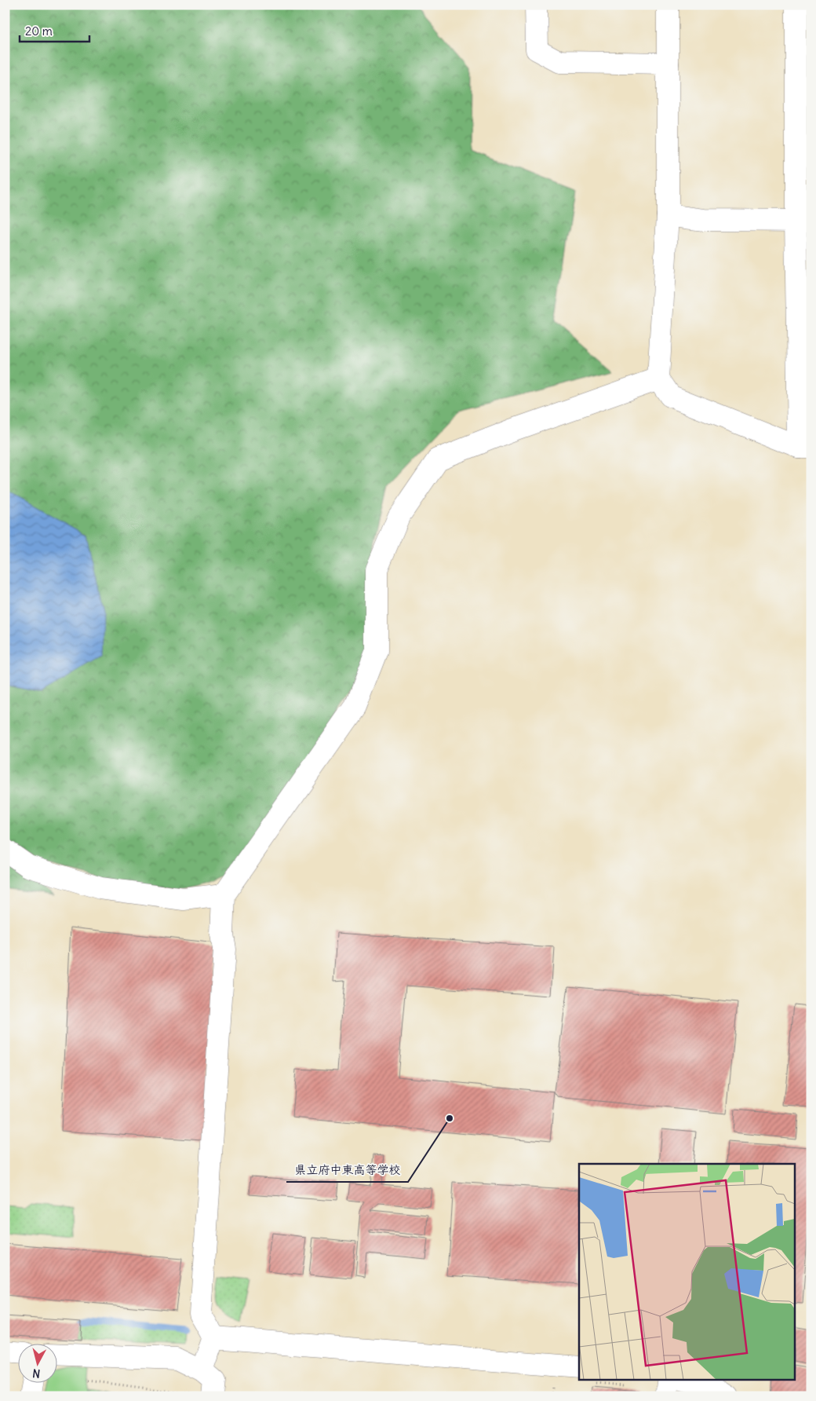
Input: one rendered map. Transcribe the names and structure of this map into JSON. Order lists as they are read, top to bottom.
{
  "places": ["県立府中東高等学校"],
  "scale_bar": "20 m",
  "north": "bottom"
}
